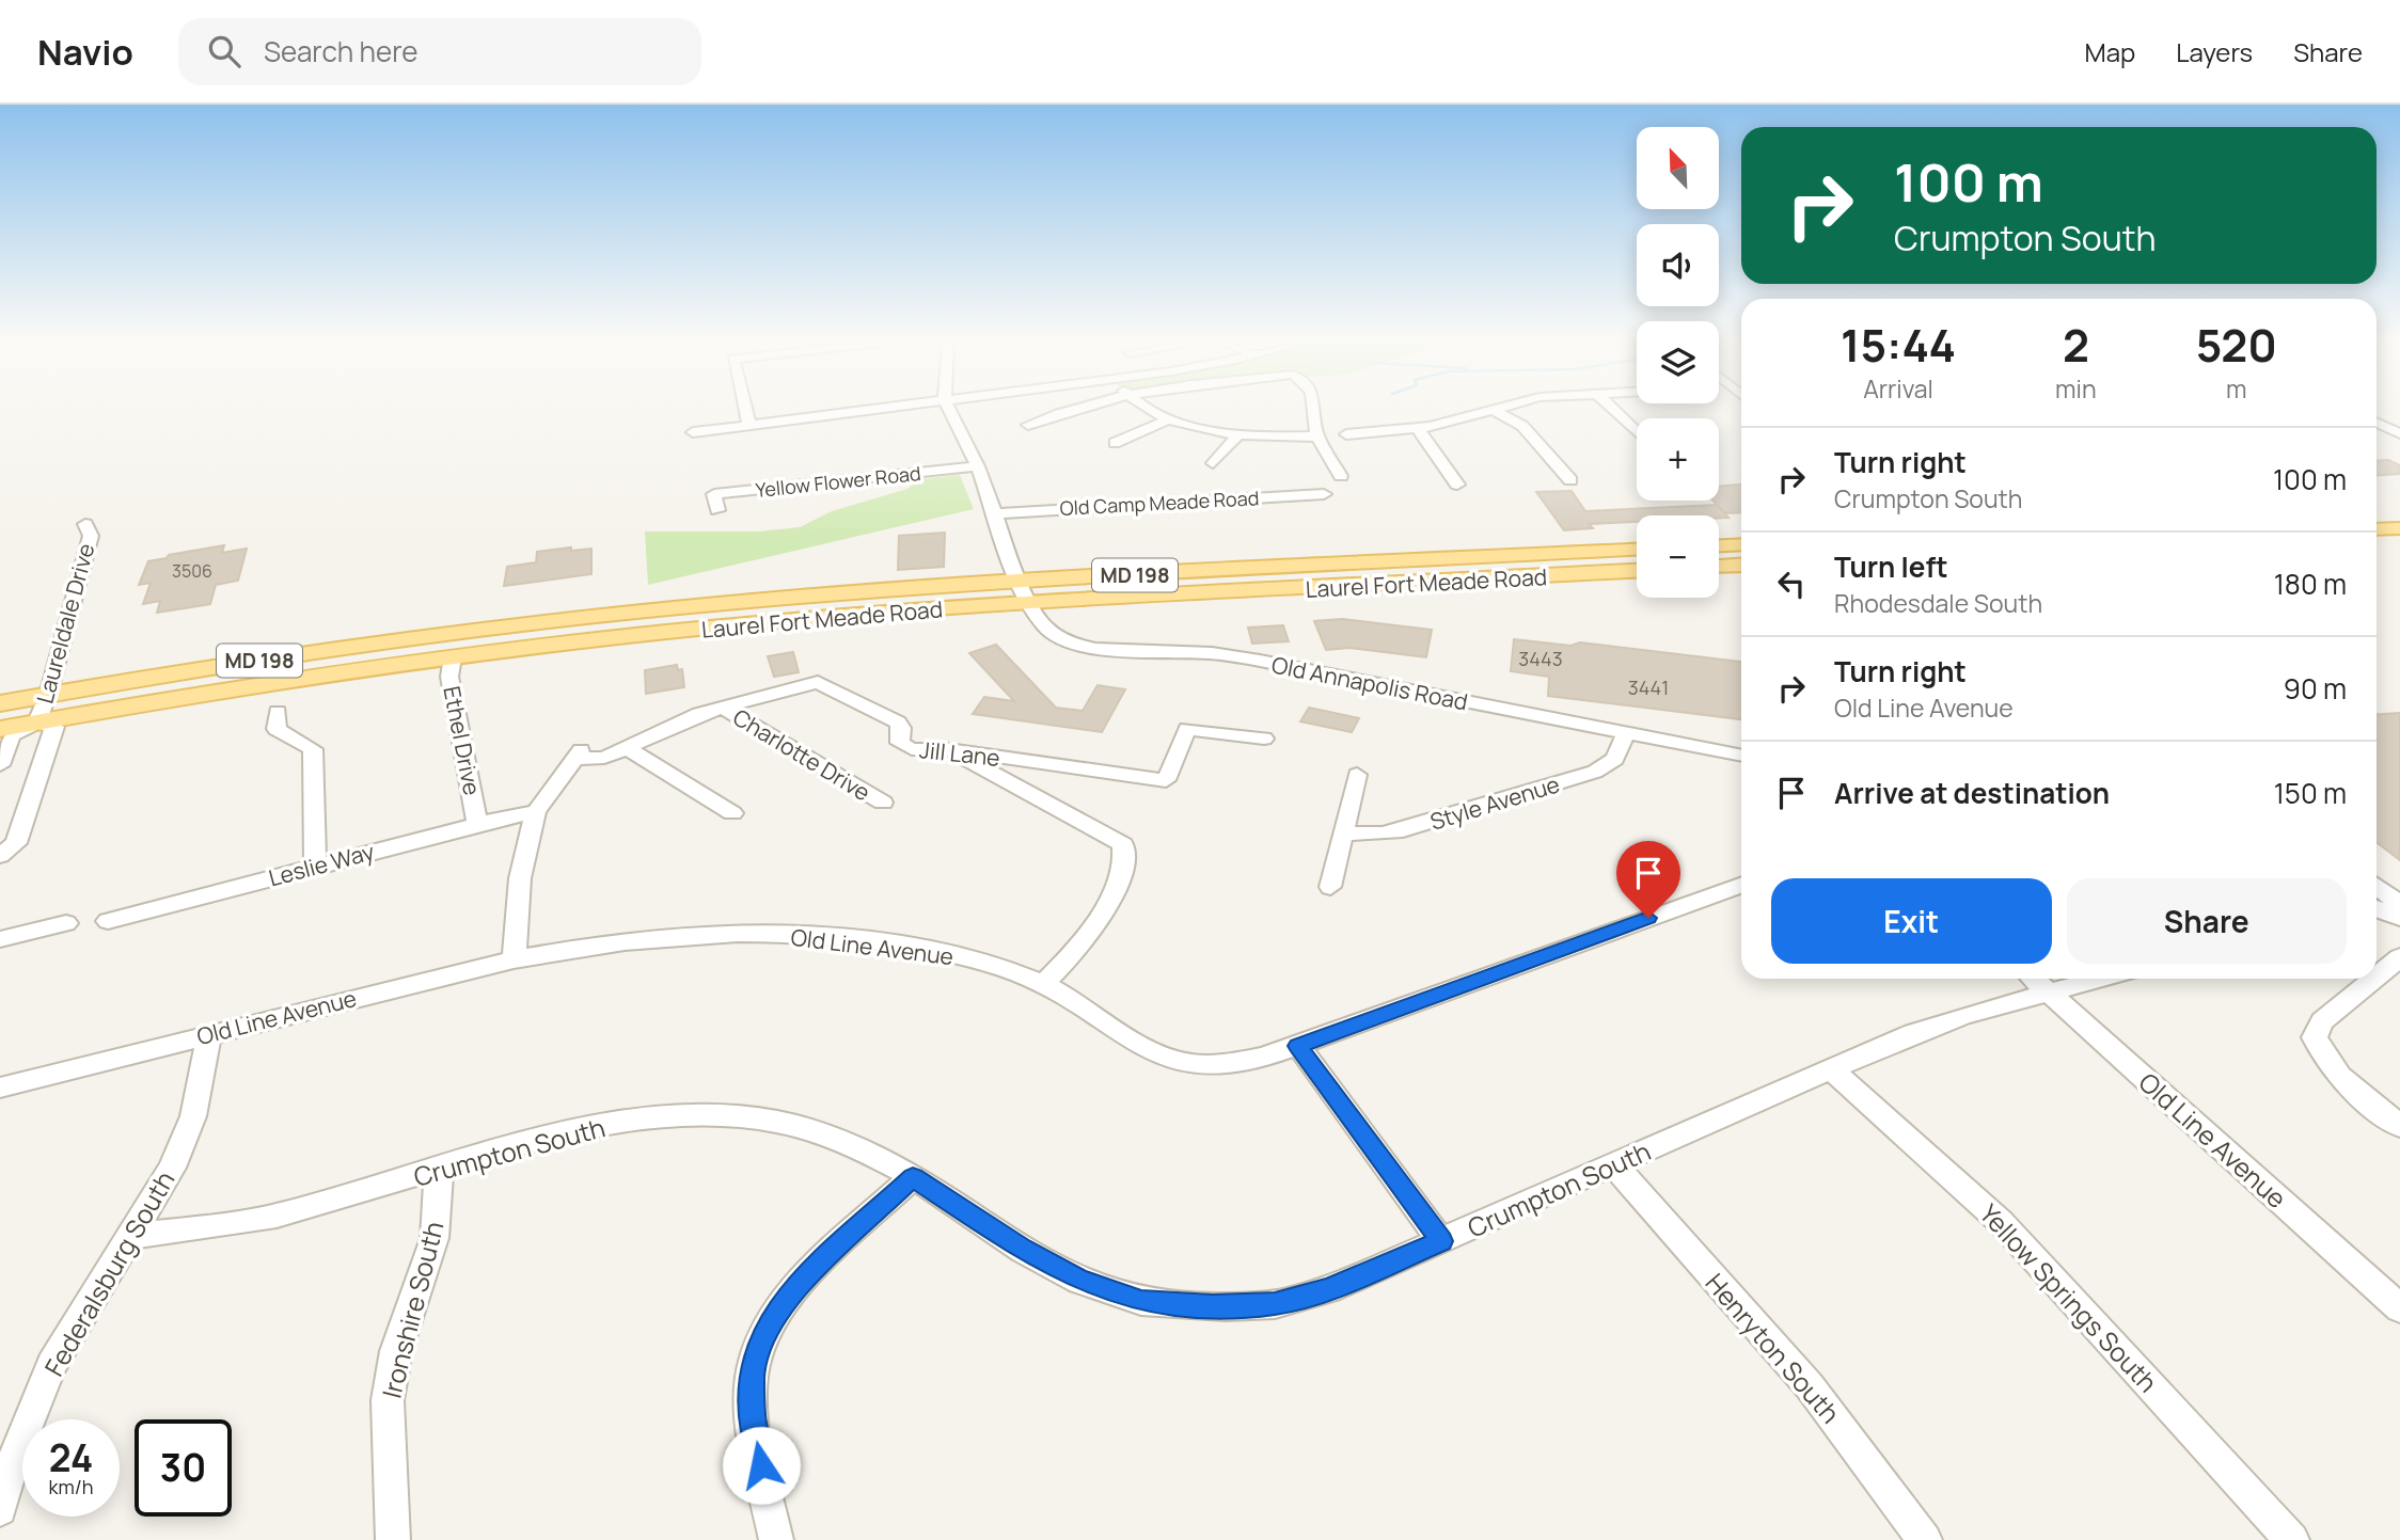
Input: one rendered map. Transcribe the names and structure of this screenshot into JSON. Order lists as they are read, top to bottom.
{
  "streets": {
    "main road": ["MD 198", "Laurel Fort Meade Road"],
    "street": [
      "Yellow Flower Road",
      "Old Camp Meade Road",
      "Laureldale Drive",
      "Old Annapolis Road",
      "Ethel Drive",
      "Jill Lane",
      "Charlotte Drive",
      "Style Avenue",
      "Leslie Way",
      "Old Line Avenue",
      "Crumpton South",
      "Federalsburg South",
      "Yellow Springs South",
      "Ironshire South",
      "Henryton South"
    ]
  },
  "crossings": [
    ["Yellow Flower Road", "Old Annapolis Road"],
    ["Old Camp Meade Road", "Old Annapolis Road"],
    ["Laurel Fort Meade Road", "Laureldale Drive"],
    ["Laurel Fort Meade Road", "Old Annapolis Road"],
    ["Laurel Fort Meade Road", "Ethel Drive"],
    ["Old Annapolis Road", "Style Avenue"],
    ["Ethel Drive", "Leslie Way"],
    ["Jill Lane", "Charlotte Drive"],
    ["Jill Lane", "Leslie Way"],
    ["Jill Lane", "Old Line Avenue"],
    ["Old Line Avenue", "Crumpton South"],
    ["Old Line Avenue", "Federalsburg South"],
    ["Crumpton South", "Federalsburg South"],
    ["Crumpton South", "Yellow Springs South"],
    ["Crumpton South", "Ironshire South"],
    ["Crumpton South", "Henryton South"]
  ],
  "house_numbers": ["3506", "3443", "3441"],
  "north": "top left",
  "page": {
    "header": "Navio",
    "search": "Search here",
    "nav": ["Map", "Layers", "Share"],
    "map_buttons": ["+", "−"],
    "turn": ["100 m", "Crumpton South"],
    "eta": [
      "15:44",
      "Arrival",
      "2",
      "min",
      "520",
      "m"
    ],
    "list": [
      {
        "name": "Turn right",
        "note": "Crumpton South",
        "value": "100 m"
      },
      {
        "name": "Turn left",
        "note": "Rhodesdale South",
        "value": "180 m"
      },
      {
        "name": "Turn right",
        "note": "Old Line Avenue",
        "value": "90 m"
      },
      {
        "name": "Arrive at destination",
        "value": "150 m"
      }
    ],
    "buttons": ["Exit", "Share"],
    "speed": "24 km/h",
    "limit": "30"
  }
}
